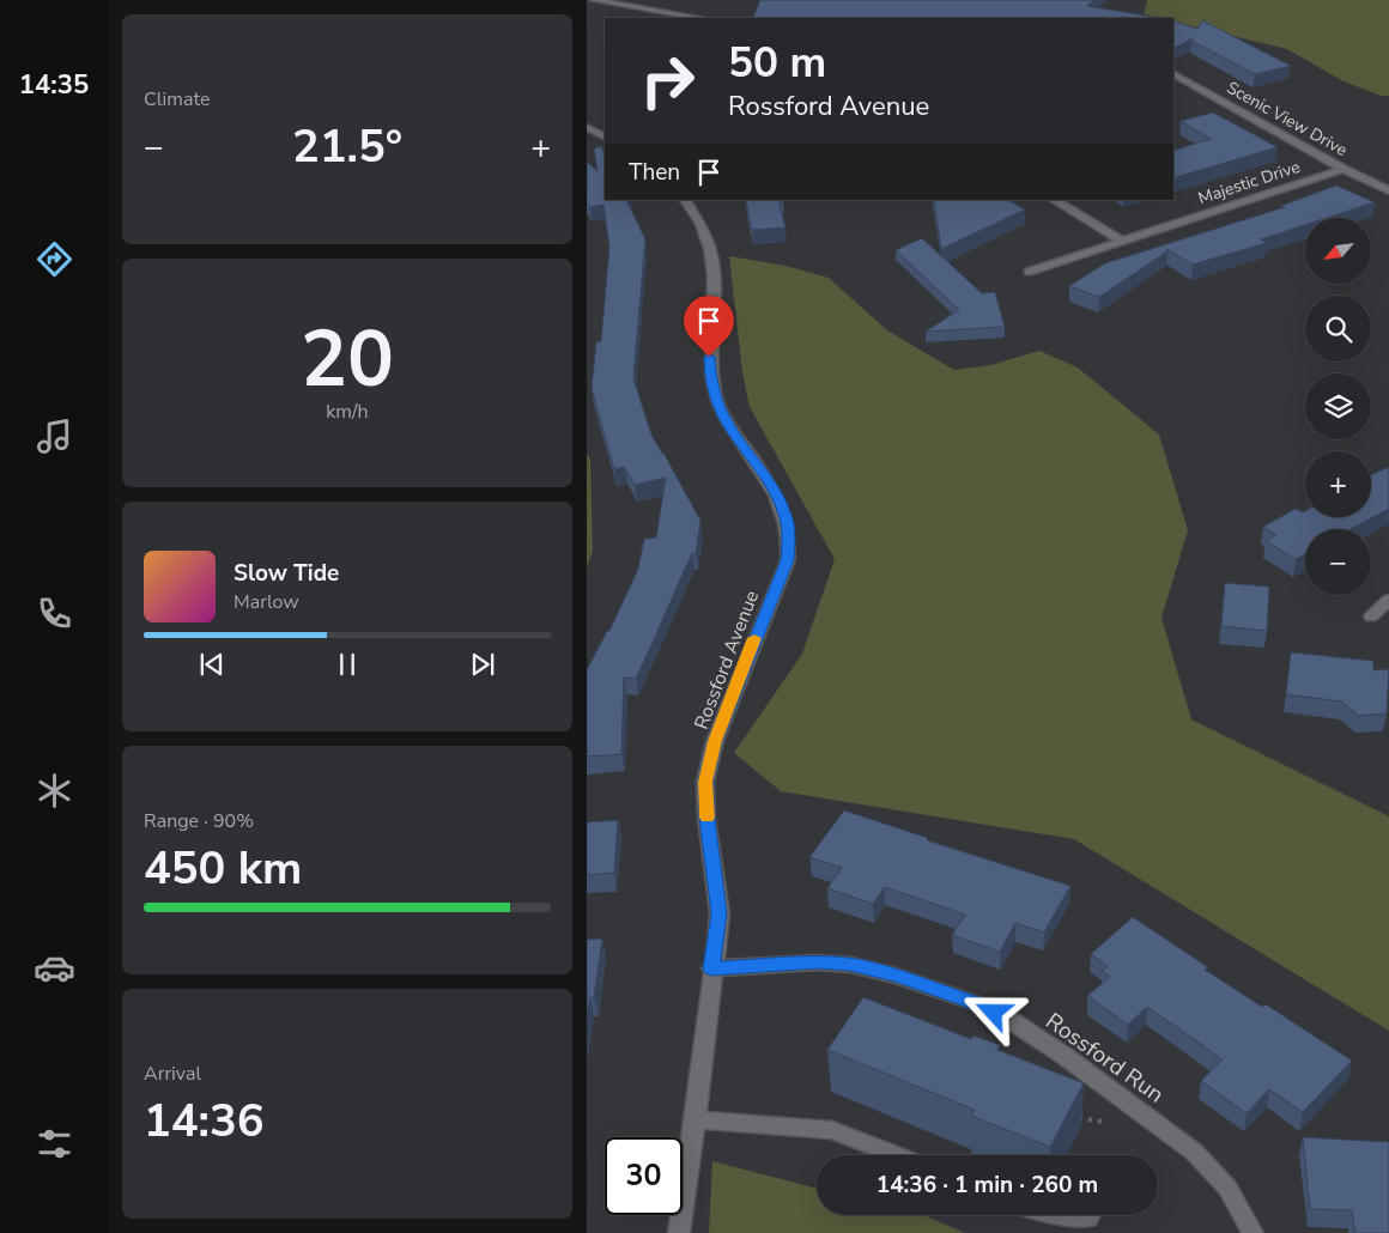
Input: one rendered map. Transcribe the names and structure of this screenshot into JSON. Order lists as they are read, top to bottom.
{
  "streets": {
    "street": [
      "Scenic View Drive",
      "Majestic Drive",
      "Rossford Avenue",
      "Rossford Run"
    ]
  },
  "crossings": [
    ["Scenic View Drive", "Majestic Drive"],
    ["Rossford Avenue", "Rossford Run"]
  ],
  "north": "bottom left",
  "page": {
    "tabs": "14:35",
    "tile": [
      "Climate",
      ["20", "km/h"],
      ["Range · 90%", "450 km"],
      ["Arrival", "14:36"]
    ],
    "turn": ["50 m", "Rossford Avenue"],
    "heat": ["−", "21.5°", "+"],
    "then": "Then",
    "map_buttons": ["+", "−"],
    "song": ["Slow Tide", "Marlow"],
    "limit": "30",
    "trip": "14:36 · 1 min · 260 m"
  }
}
